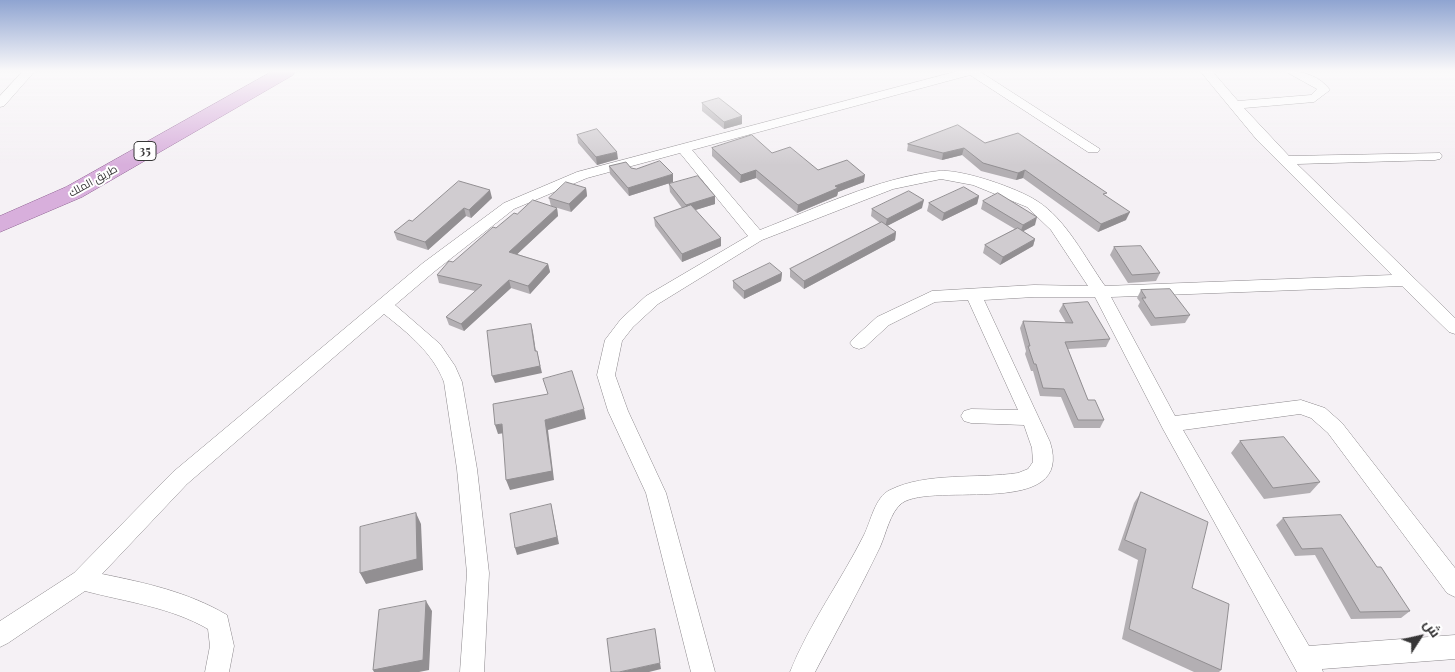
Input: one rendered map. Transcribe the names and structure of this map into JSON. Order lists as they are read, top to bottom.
{
  "streets": {
    "main road": ["35", "طريق الملك"]
  },
  "north": "top right"
}
